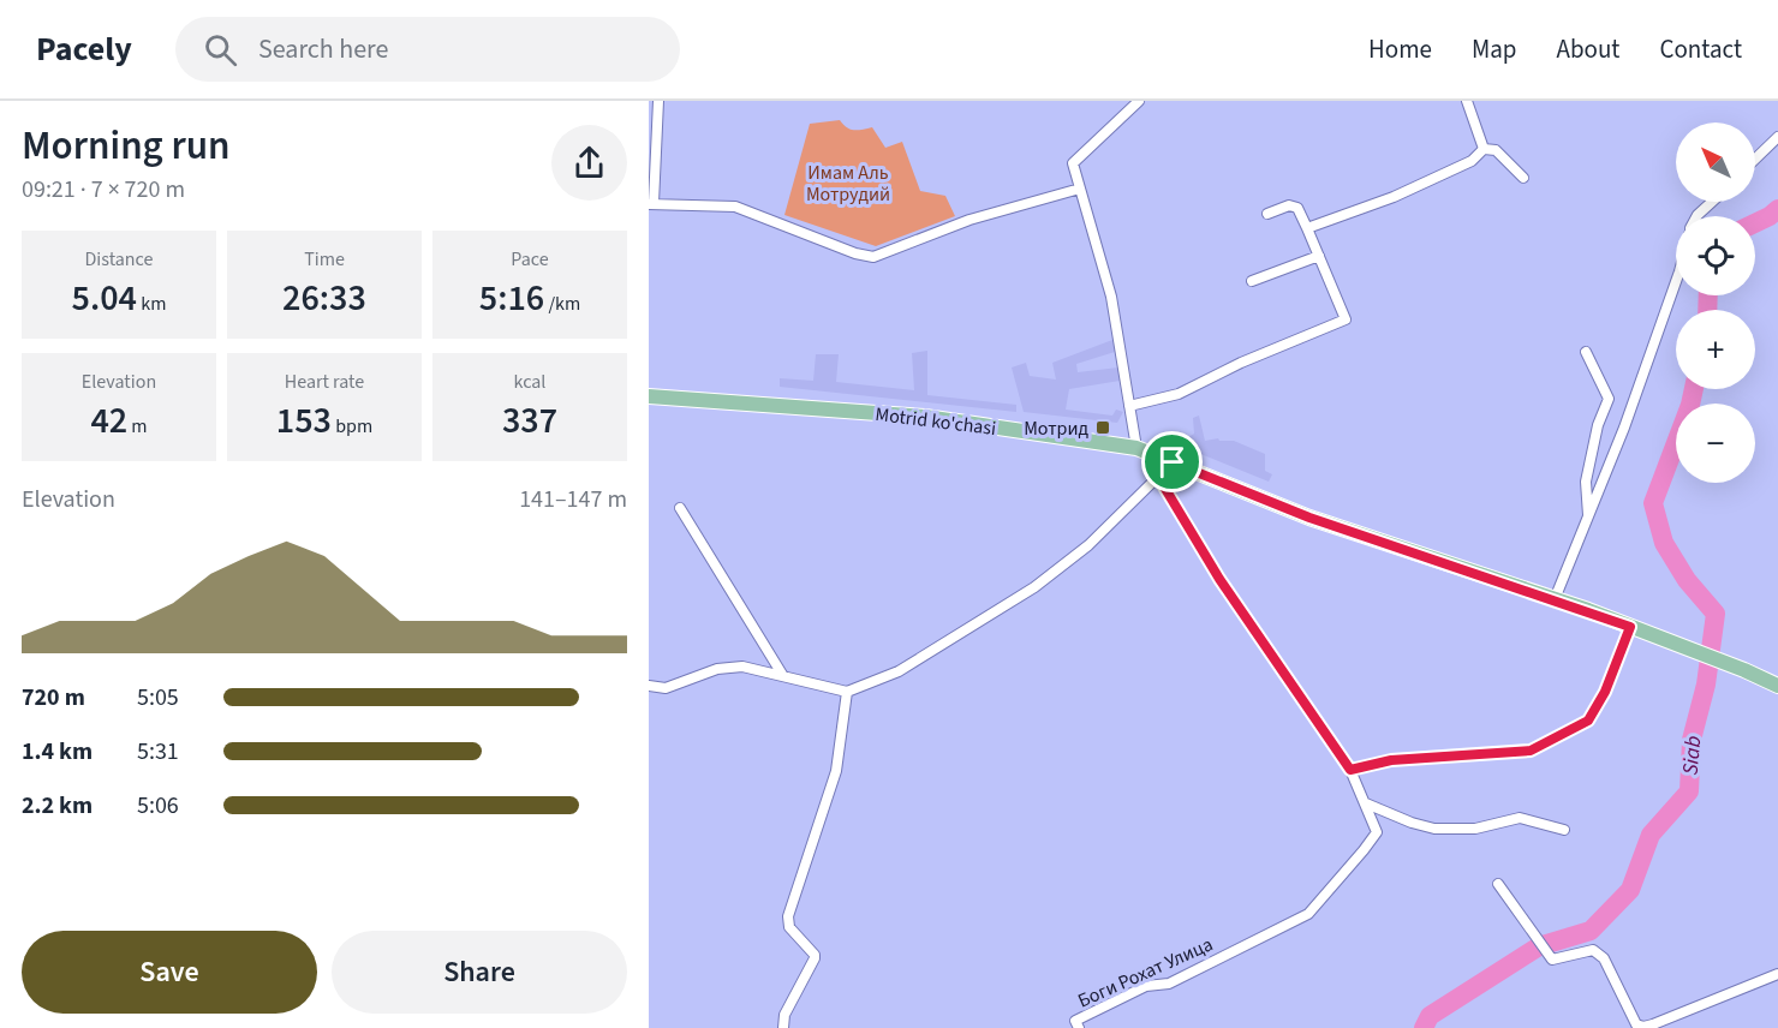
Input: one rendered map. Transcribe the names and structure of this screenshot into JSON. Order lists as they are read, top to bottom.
{
  "streets": {
    "main road": ["Motrid ko'chasi"],
    "street": ["Боги Рохат Улица"]
  },
  "water": ["Siab"],
  "parks": ["Имам Аль Мотрудий"],
  "places": {
    "transit": ["Мотрид"]
  },
  "north": "top left",
  "page": {
    "header": "Pacely",
    "search": "Search here",
    "nav": [
      "Home",
      "Map",
      "About",
      "Contact"
    ],
    "heading": ["Morning run", "09:21 · 7 × 720 m"],
    "map_buttons": ["+", "−"],
    "stats": [
      ["Distance", "5.04 km"],
      ["Time", "26:33"],
      ["Pace", "5:16 /km"],
      ["Elevation", "42 m"],
      ["Heart rate", "153 bpm"],
      ["kcal", "337"]
    ],
    "chart": ["Elevation", "141–147 m"],
    "list": [
      {
        "name": "720 m",
        "note": "5:05"
      },
      {
        "name": "1.4 km",
        "note": "5:31"
      },
      {
        "name": "2.2 km",
        "note": "5:06"
      }
    ],
    "buttons": ["Save", "Share"]
  }
}
